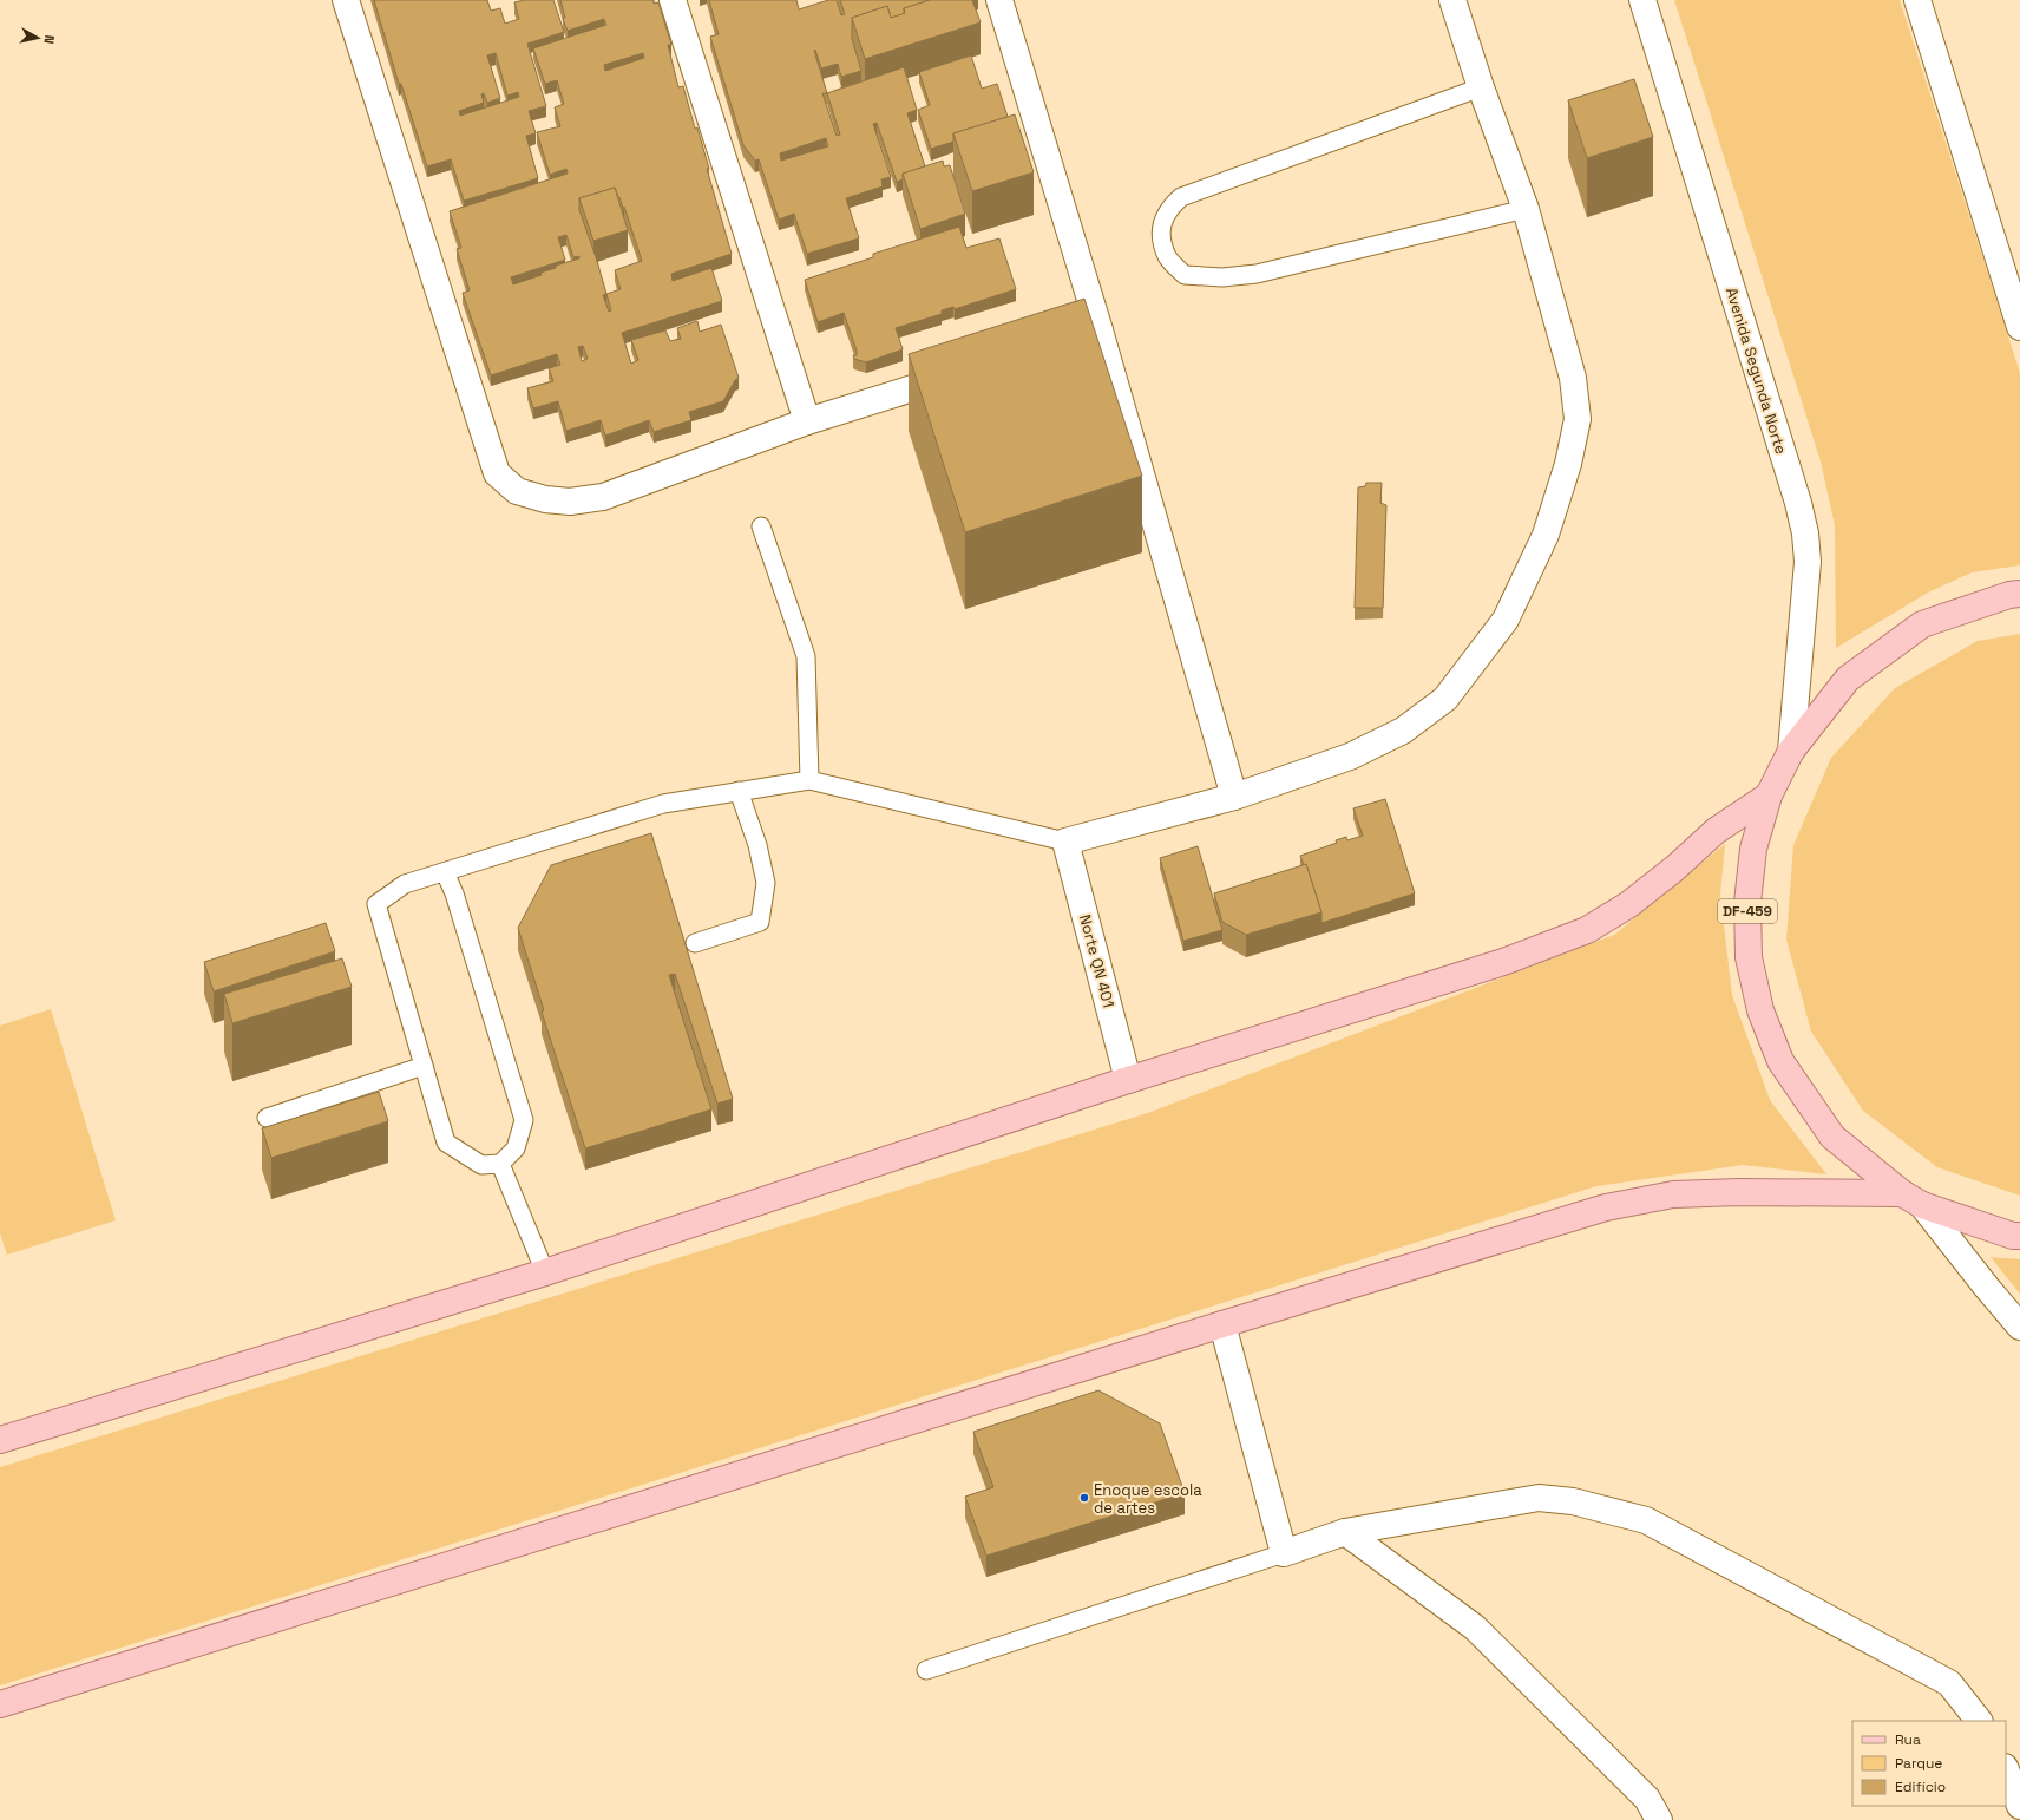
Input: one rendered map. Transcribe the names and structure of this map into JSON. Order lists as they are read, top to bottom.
{
  "streets": {
    "main road": ["DF-459"],
    "street": ["Avenida Segunda Norte", "Norte QN 401"]
  },
  "crossings": [
    ["Avenida Segunda Norte", "DF-459"]
  ],
  "places": ["Enoque escola de artes"],
  "legend": ["Rua", "Parque", "Edifício"],
  "north": "right"
}
